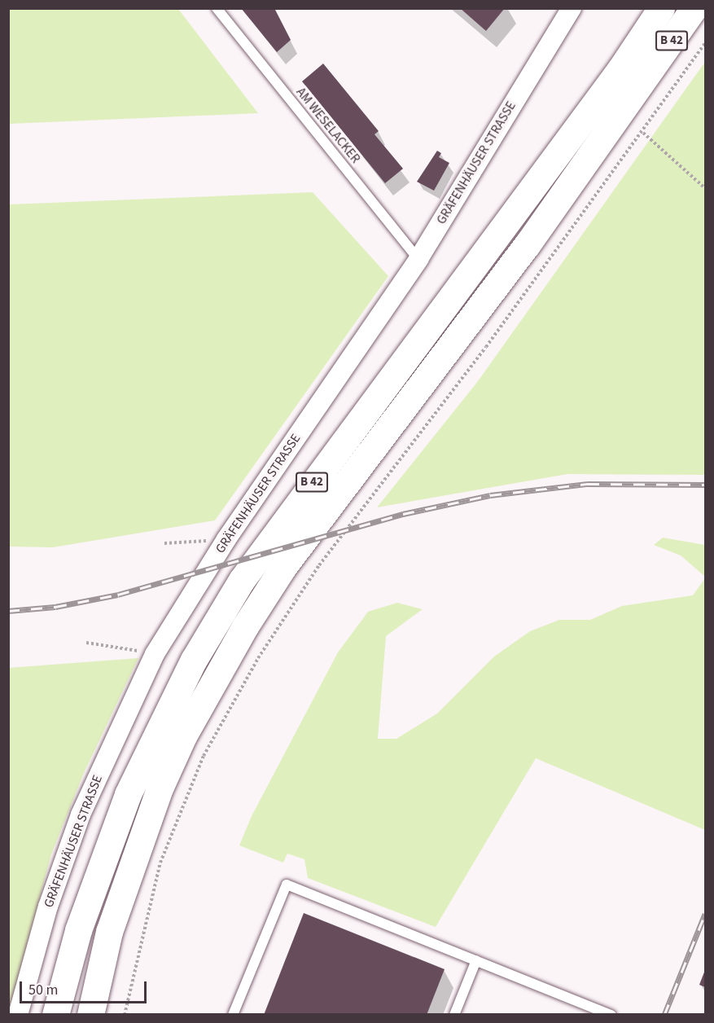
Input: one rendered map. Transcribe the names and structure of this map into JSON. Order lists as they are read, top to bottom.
{
  "streets": {
    "main road": ["B 42"],
    "street": ["GRÄFENHÄUSER STRASSE"],
    "lane": ["AM WESELACKER"]
  },
  "crossings": [
    ["AM WESELACKER", "GRÄFENHÄUSER STRASSE"]
  ],
  "scale_bar": "50 m"
}
